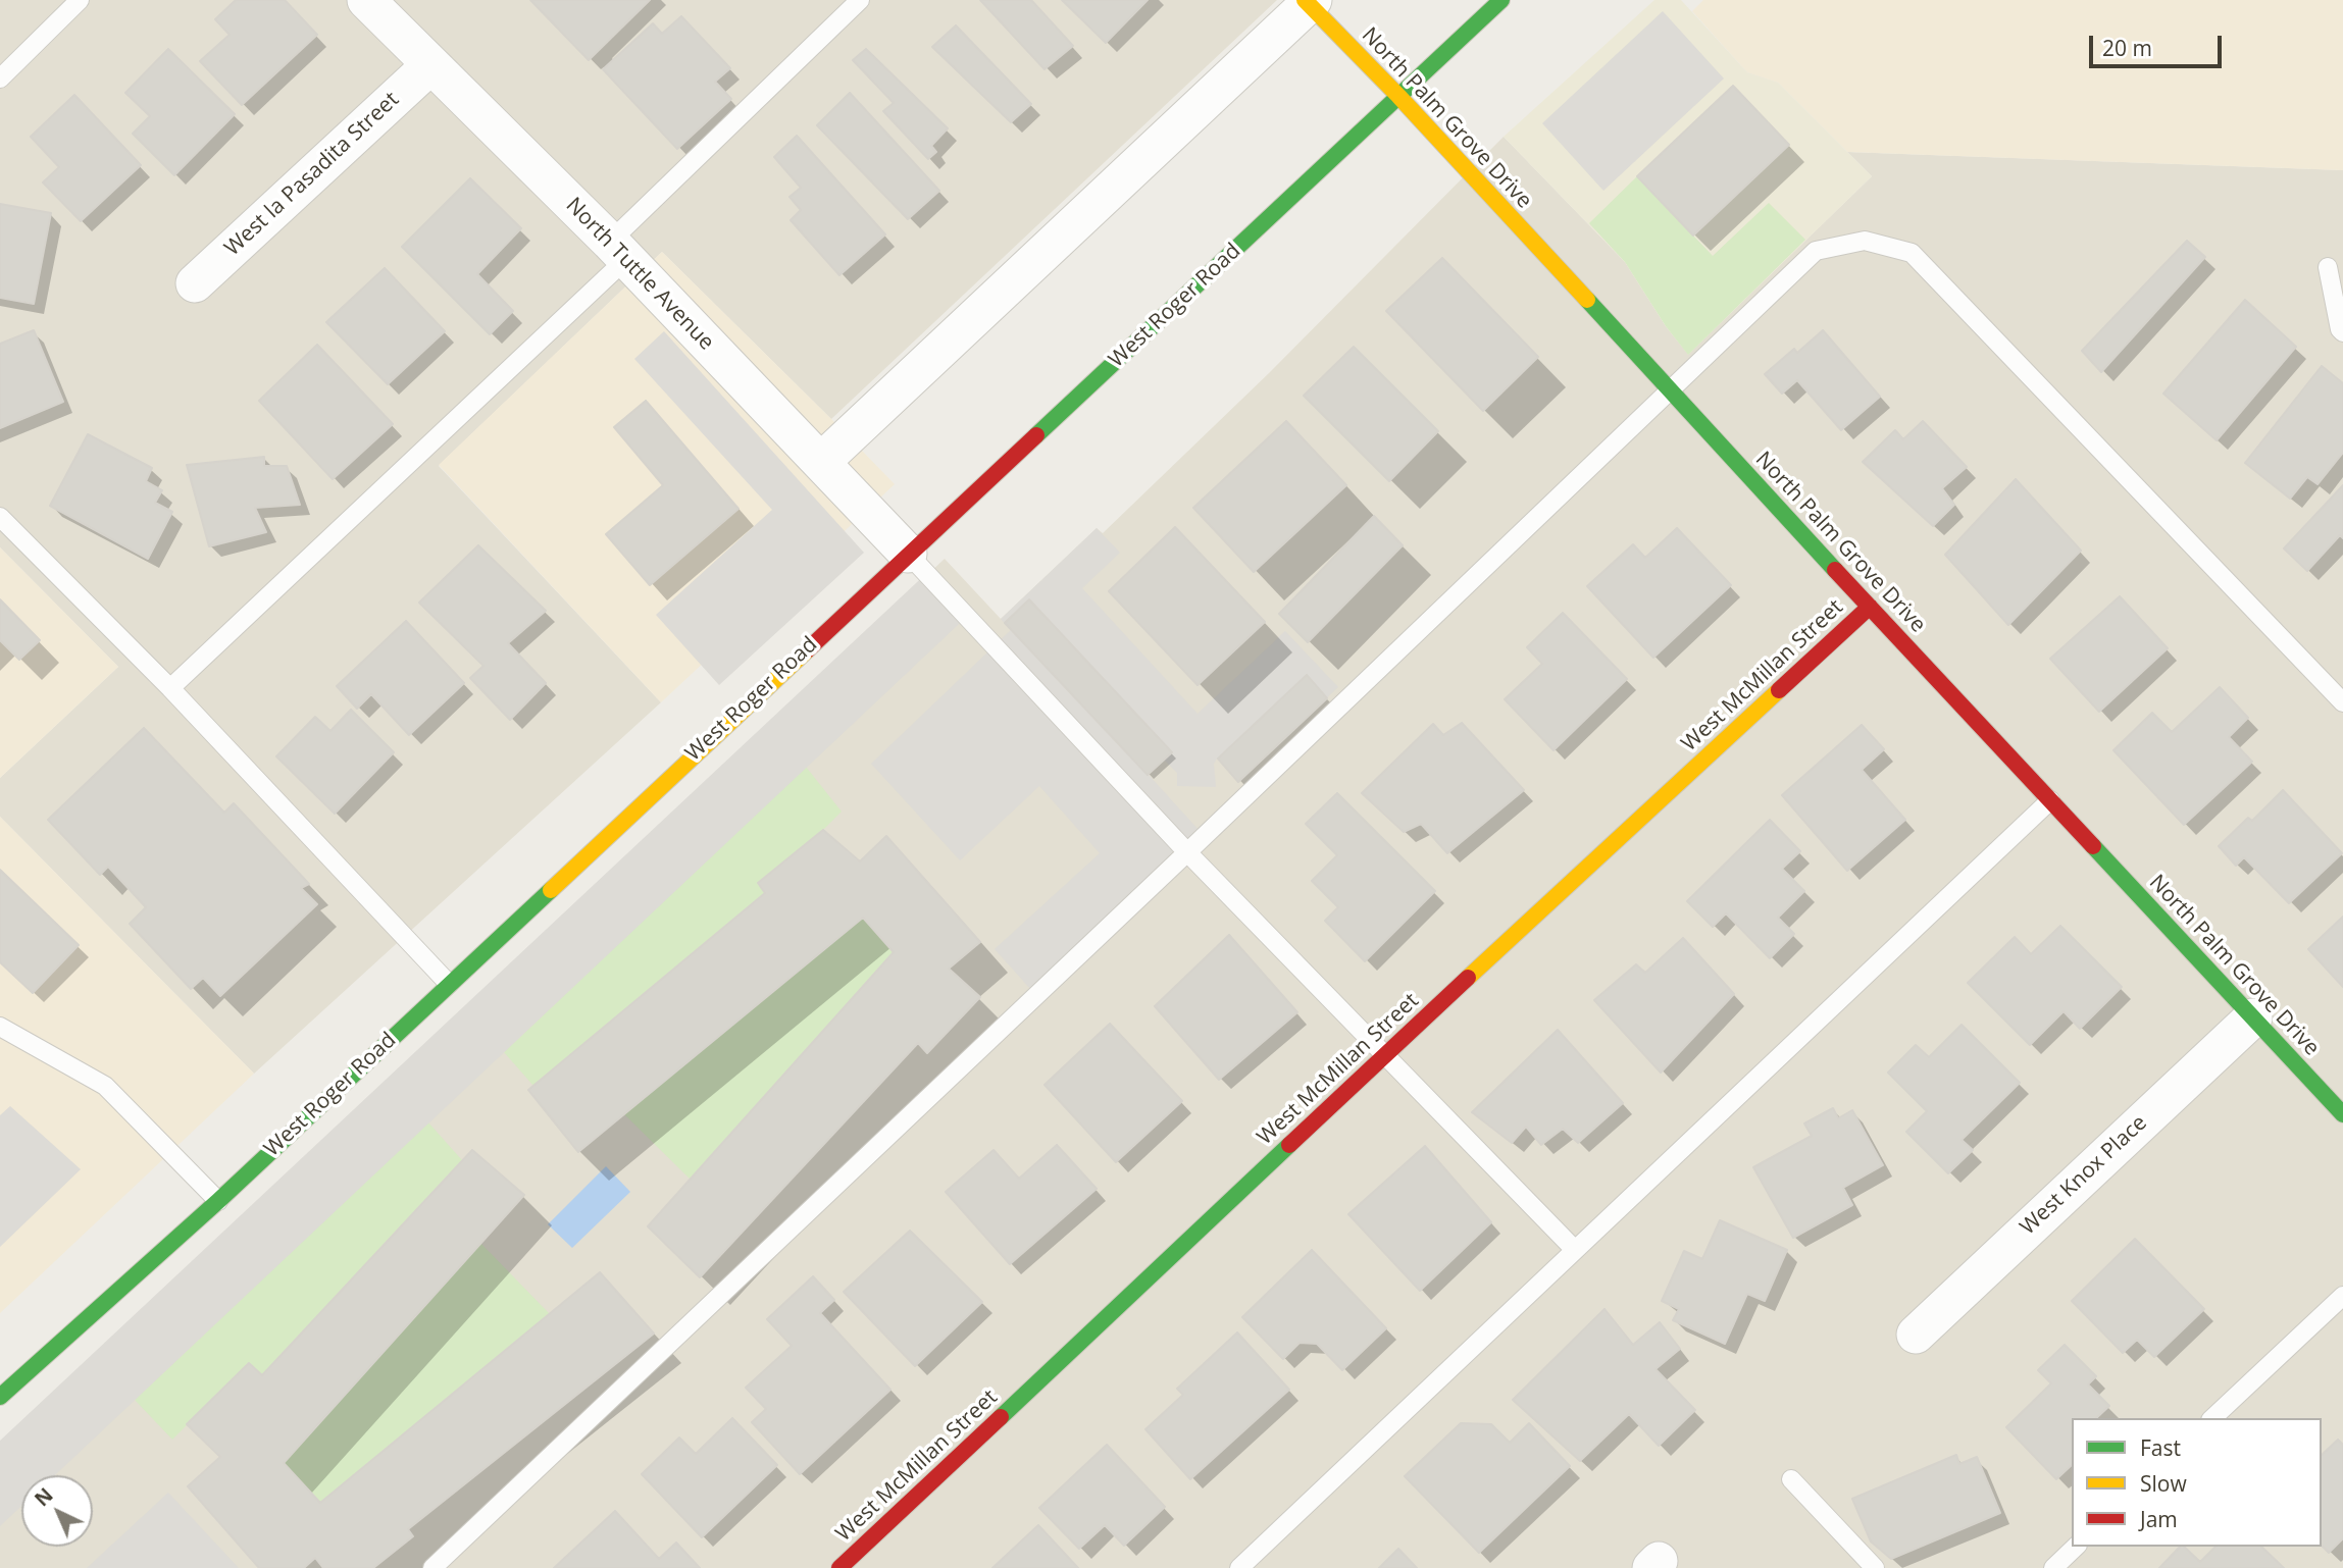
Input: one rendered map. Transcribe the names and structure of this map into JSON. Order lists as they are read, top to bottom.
{
  "streets": {
    "street": [
      "North Palm Grove Drive",
      "West la Pasadita Street",
      "North Tuttle Avenue",
      "West Roger Road",
      "West McMillan Street",
      "West Knox Place"
    ]
  },
  "crossings": [
    ["North Palm Grove Drive", "West Roger Road"],
    ["North Palm Grove Drive", "West McMillan Street"],
    ["North Palm Grove Drive", "West Knox Place"],
    ["West la Pasadita Street", "North Tuttle Avenue"],
    ["North Tuttle Avenue", "West Roger Road"]
  ],
  "legend": ["Fast", "Slow", "Jam"],
  "scale_bar": "20 m",
  "north": "top left"
}
